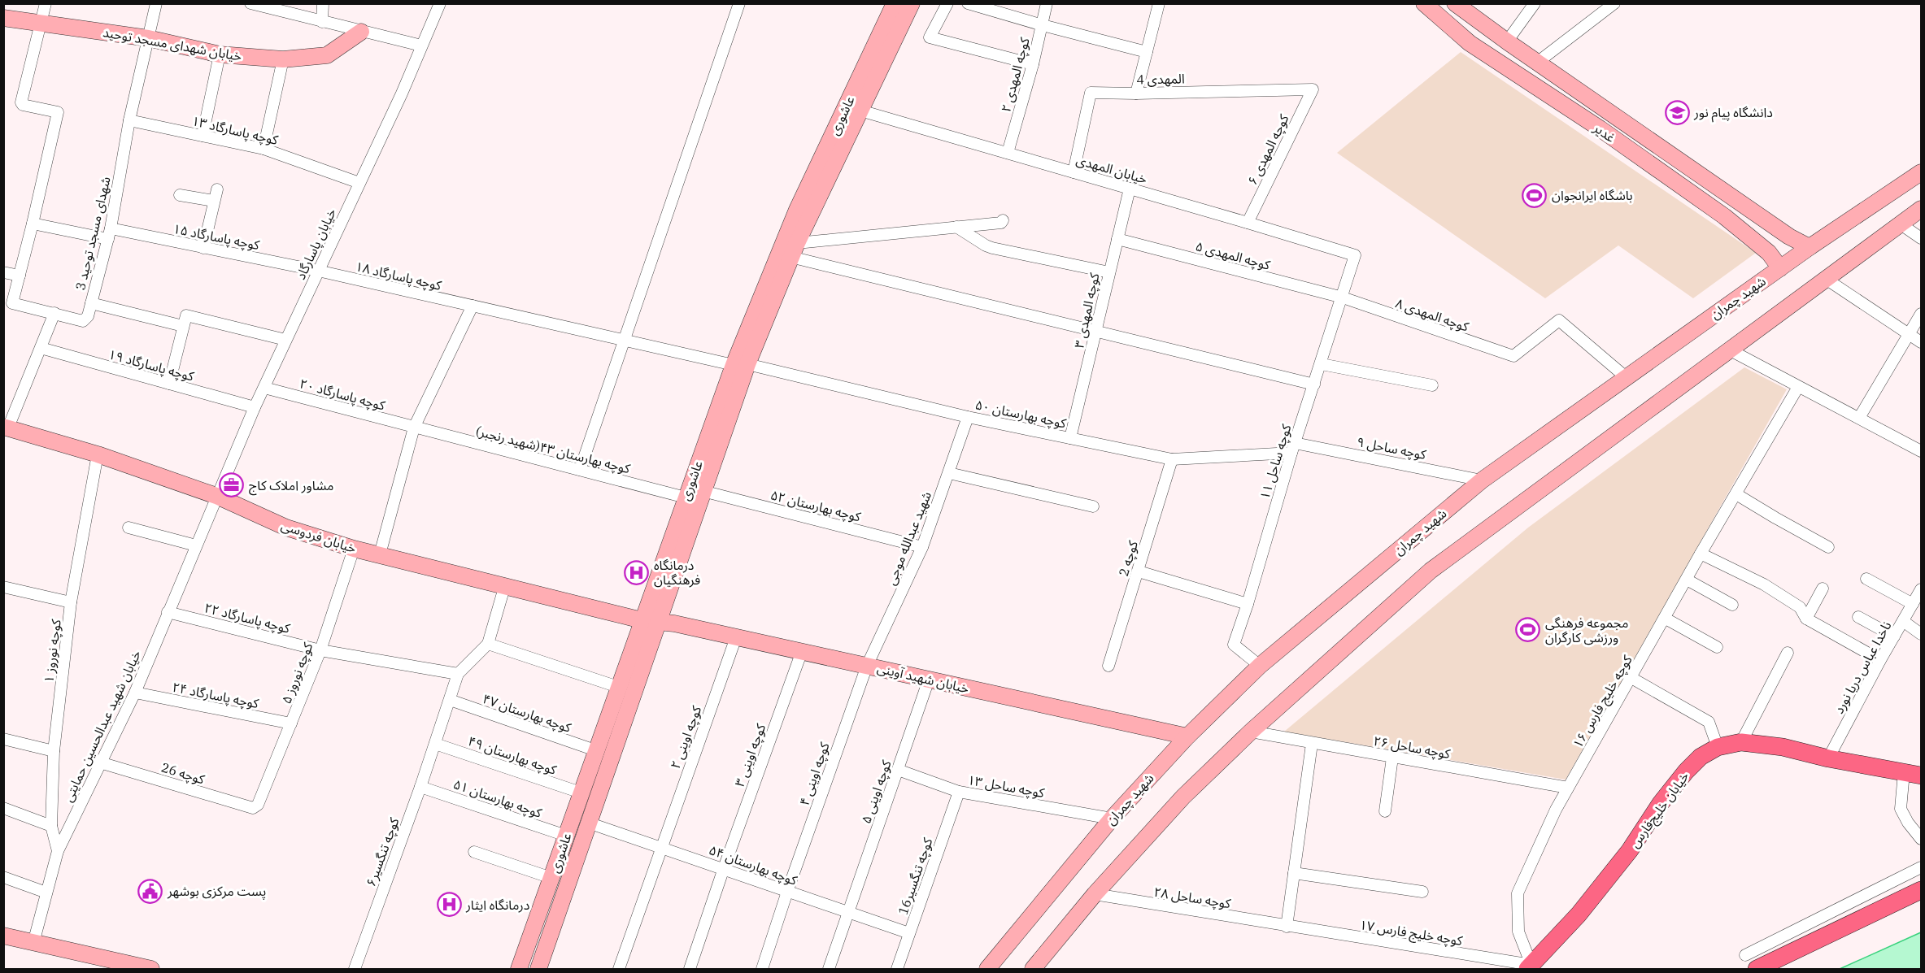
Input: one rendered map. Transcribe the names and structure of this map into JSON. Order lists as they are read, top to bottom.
{
  "streets": {
    "main road": ["خیابان خلیج‌فارس"],
    "street": [
      "خیابان شهدای مسجد توحید",
      "کوچه المهدی ۲",
      "المهدی 4",
      "عاشوری",
      "کوچه پاسارگاد ۱۳",
      "غدیر",
      "کوچه المهدی ۶",
      "خیابان المهدی",
      "شهدای مسجد توحید 3",
      "کوچه پاسارگاد ۱۵",
      "خیابان پاسارگاد",
      "کوچه المهدی ۵",
      "کوچه پاسارگاد ۱۸",
      "شهید چمران",
      "کوچه المهدی ۳",
      "کوچه المهدی ۸",
      "کوچه پاسارگاد ۱۹",
      "کوچه پاسارگاد ۲۰",
      "کوچه بهارستان ۵۰",
      "کوچه ساحل ۹",
      "کوچه بهارستان ۴۳(شهید رنجبر)",
      "کوچه ساحل ۱۱",
      "کوچه بهارستان ۵۲",
      "خیابان فردوسی",
      "شهید عبدالله موجی",
      "کوچه 2",
      "کوچه پاسارگاد ۲۲",
      "کوچه نوروز ۱",
      "ناخدا عباس دریا نورد",
      "کوچه نوروز ۵",
      "خیابان شهید آوینی",
      "کوچه پاسارگاد ۲۴",
      "کوچه خلیج فارس ۱۶",
      "کوچه بهارستان ۴۷",
      "خیابان شهید عبدالحسین حمایتی",
      "کوچه اوینی ۲",
      "کوچه ساحل ۲۶",
      "کوچه بهارستان ۴۹",
      "کوچه اوینی ۳",
      "کوچه 26",
      "کوچه اوینی ۴",
      "کوچه ساحل ۱۳",
      "کوچه اوینی ۵",
      "کوچه بهارستان ۵۱",
      "کوچه تنگسیر۶",
      "کوچه بهارستان ۵۴",
      "کوچه تنگسیر16",
      "کوچه ساحل ۲۸",
      "کوچه خلیج فارس ۱۷"
    ]
  },
  "crossings": [
    ["خیابان شهدای مسجد توحید", "شهدای مسجد توحید 3"],
    ["کوچه المهدی ۲", "خیابان المهدی"],
    ["المهدی 4", "کوچه المهدی ۶"],
    ["المهدی 4", "خیابان المهدی"],
    ["عاشوری", "خیابان المهدی"],
    ["عاشوری", "کوچه بهارستان ۵۰"],
    ["عاشوری", "کوچه بهارستان ۴۳(شهید رنجبر)"],
    ["عاشوری", "کوچه بهارستان ۵۲"],
    ["عاشوری", "خیابان فردوسی"],
    ["عاشوری", "خیابان شهید آوینی"],
    ["عاشوری", "کوچه بهارستان ۴۷"],
    ["عاشوری", "کوچه بهارستان ۴۹"],
    ["عاشوری", "کوچه بهارستان ۵۱"],
    ["عاشوری", "کوچه بهارستان ۵۴"],
    ["کوچه پاسارگاد ۱۳", "شهدای مسجد توحید 3"],
    ["کوچه پاسارگاد ۱۳", "خیابان پاسارگاد"],
    ["غدیر", "شهید چمران"],
    ["کوچه المهدی ۶", "خیابان المهدی"],
    ["خیابان المهدی", "کوچه المهدی ۳"],
    ["خیابان المهدی", "کوچه ساحل ۱۱"],
    ["شهدای مسجد توحید 3", "کوچه پاسارگاد ۱۵"],
    ["کوچه پاسارگاد ۱۵", "خیابان پاسارگاد"],
    ["کوچه پاسارگاد ۱۵", "کوچه پاسارگاد ۱۸"],
    ["خیابان پاسارگاد", "کوچه پاسارگاد ۱۸"],
    ["خیابان پاسارگاد", "کوچه پاسارگاد ۱۹"],
    ["خیابان پاسارگاد", "کوچه پاسارگاد ۲۰"],
    ["خیابان پاسارگاد", "خیابان فردوسی"],
    ["خیابان پاسارگاد", "خیابان شهید عبدالحسین حمایتی"],
    ["کوچه المهدی ۵", "کوچه المهدی ۳"],
    ["کوچه المهدی ۵", "کوچه المهدی ۸"],
    ["کوچه المهدی ۵", "کوچه ساحل ۱۱"],
    ["کوچه پاسارگاد ۱۸", "کوچه بهارستان ۵۰"],
    ["شهید چمران", "کوچه المهدی ۸"],
    ["شهید چمران", "کوچه ساحل ۹"],
    ["شهید چمران", "کوچه ساحل ۱۱"],
    ["شهید چمران", "خیابان شهید آوینی"],
    ["شهید چمران", "کوچه ساحل ۱۳"],
    ["کوچه المهدی ۳", "کوچه بهارستان ۵۰"],
    ["کوچه المهدی ۸", "کوچه ساحل ۱۱"],
    ["کوچه پاسارگاد ۲۰", "کوچه بهارستان ۴۳(شهید رنجبر)"],
    ["کوچه بهارستان ۵۰", "کوچه ساحل ۹"],
    ["کوچه بهارستان ۵۰", "کوچه ساحل ۱۱"],
    ["کوچه بهارستان ۵۰", "شهید عبدالله موجی"],
    ["کوچه بهارستان ۵۰", "کوچه 2"],
    ["کوچه ساحل ۹", "کوچه ساحل ۱۱"],
    ["کوچه بهارستان ۵۲", "شهید عبدالله موجی"],
    ["خیابان فردوسی", "کوچه نوروز ۱"],
    ["خیابان فردوسی", "کوچه نوروز ۵"],
    ["خیابان فردوسی", "خیابان شهید آوینی"],
    ["خیابان فردوسی", "خیابان شهید عبدالحسین حمایتی"],
    ["شهید عبدالله موجی", "خیابان شهید آوینی"],
    ["شهید عبدالله موجی", "کوچه اوینی ۴"],
    ["کوچه پاسارگاد ۲۲", "کوچه نوروز ۵"],
    ["کوچه پاسارگاد ۲۲", "خیابان شهید عبدالحسین حمایتی"],
    ["کوچه پاسارگاد ۲۲", "کوچه تنگسیر۶"],
    ["کوچه نوروز ۱", "خیابان شهید عبدالحسین حمایتی"],
    ["ناخدا عباس دریا نورد", "خیابان خلیج‌فارس"],
    ["کوچه نوروز ۵", "کوچه پاسارگاد ۲۴"],
    ["کوچه نوروز ۵", "کوچه 26"],
    ["خیابان شهید آوینی", "کوچه اوینی ۲"],
    ["خیابان شهید آوینی", "کوچه اوینی ۳"],
    ["خیابان شهید آوینی", "کوچه اوینی ۴"],
    ["خیابان شهید آوینی", "کوچه اوینی ۵"],
    ["کوچه پاسارگاد ۲۴", "خیابان شهید عبدالحسین حمایتی"],
    ["کوچه خلیج فارس ۱۶", "کوچه ساحل ۲۶"],
    ["کوچه خلیج فارس ۱۶", "خیابان خلیج‌فارس"],
    ["کوچه خلیج فارس ۱۶", "کوچه خلیج فارس ۱۷"],
    ["کوچه بهارستان ۴۷", "کوچه تنگسیر۶"],
    ["خیابان شهید عبدالحسین حمایتی", "کوچه 26"],
    ["کوچه اوینی ۲", "کوچه بهارستان ۵۴"],
    ["کوچه بهارستان ۴۹", "کوچه تنگسیر۶"],
    ["کوچه اوینی ۳", "کوچه بهارستان ۵۴"],
    ["کوچه اوینی ۴", "کوچه بهارستان ۵۴"],
    ["کوچه ساحل ۱۳", "کوچه اوینی ۵"],
    ["کوچه ساحل ۱۳", "کوچه تنگسیر16"],
    ["کوچه اوینی ۵", "کوچه بهارستان ۵۴"],
    ["کوچه بهارستان ۵۱", "کوچه تنگسیر۶"],
    ["خیابان خلیج‌فارس", "کوچه خلیج فارس ۱۷"],
    ["کوچه بهارستان ۵۴", "کوچه تنگسیر16"],
    ["کوچه ساحل ۲۸", "کوچه خلیج فارس ۱۷"]
  ],
  "places": {
    "school or university": ["دانشگاه پیام نور"],
    "sports": ["باشگاه ایرانجوان", "مجموعه فرهنگی ورزشی کارگران"],
    "office": ["مشاور املاک کاج"],
    "hospital": ["درمانگاه فرهنگیان", "درمانگاه ایثار"],
    "public building": ["پست مرکزی بوشهر"]
  }
}
